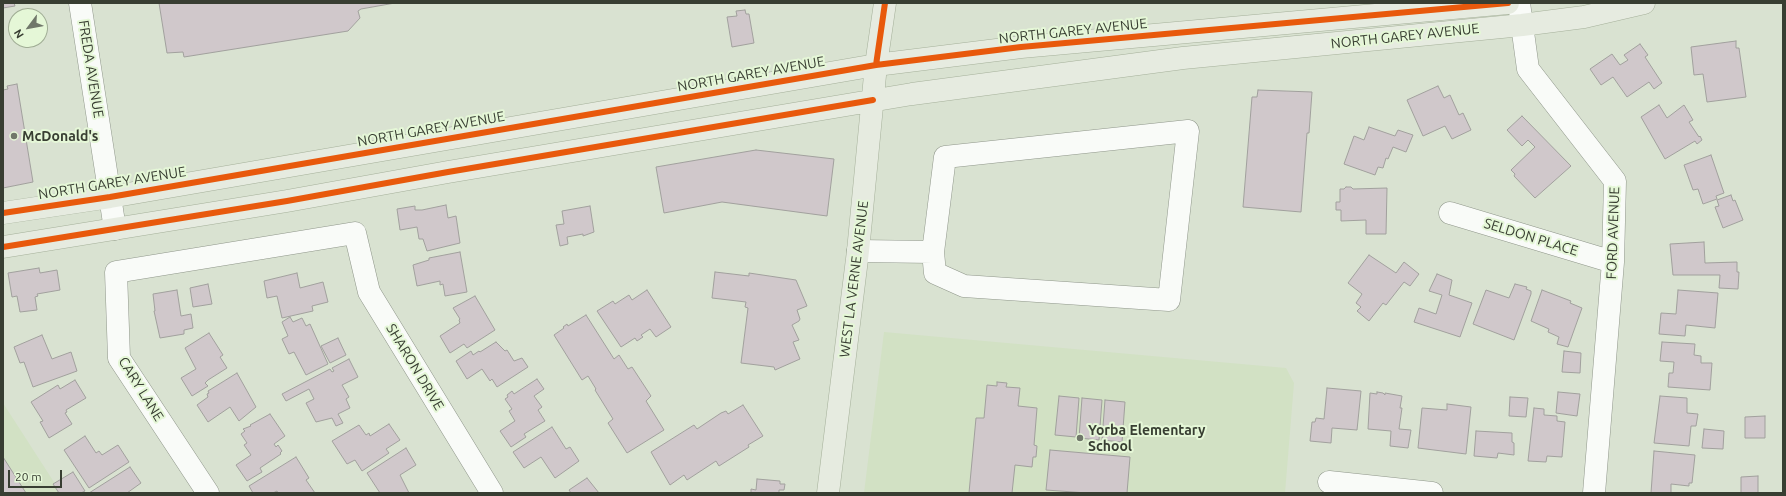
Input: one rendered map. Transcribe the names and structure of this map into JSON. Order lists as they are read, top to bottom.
{
  "streets": {
    "main road": ["NORTH GAREY AVENUE", "WEST LA VERNE AVENUE"],
    "street": [
      "FREDA AVENUE",
      "FORD AVENUE",
      "SELDON PLACE",
      "SHARON DRIVE",
      "CARY LANE"
    ]
  },
  "crossings": [
    ["NORTH GAREY AVENUE", "FREDA AVENUE"],
    ["NORTH GAREY AVENUE", "FORD AVENUE"],
    ["NORTH GAREY AVENUE", "WEST LA VERNE AVENUE"],
    ["FORD AVENUE", "SELDON PLACE"],
    ["SHARON DRIVE", "CARY LANE"]
  ],
  "places": ["McDonald's", "Yorba Elementary School"],
  "scale_bar": "20 m",
  "north": "bottom left"
}
